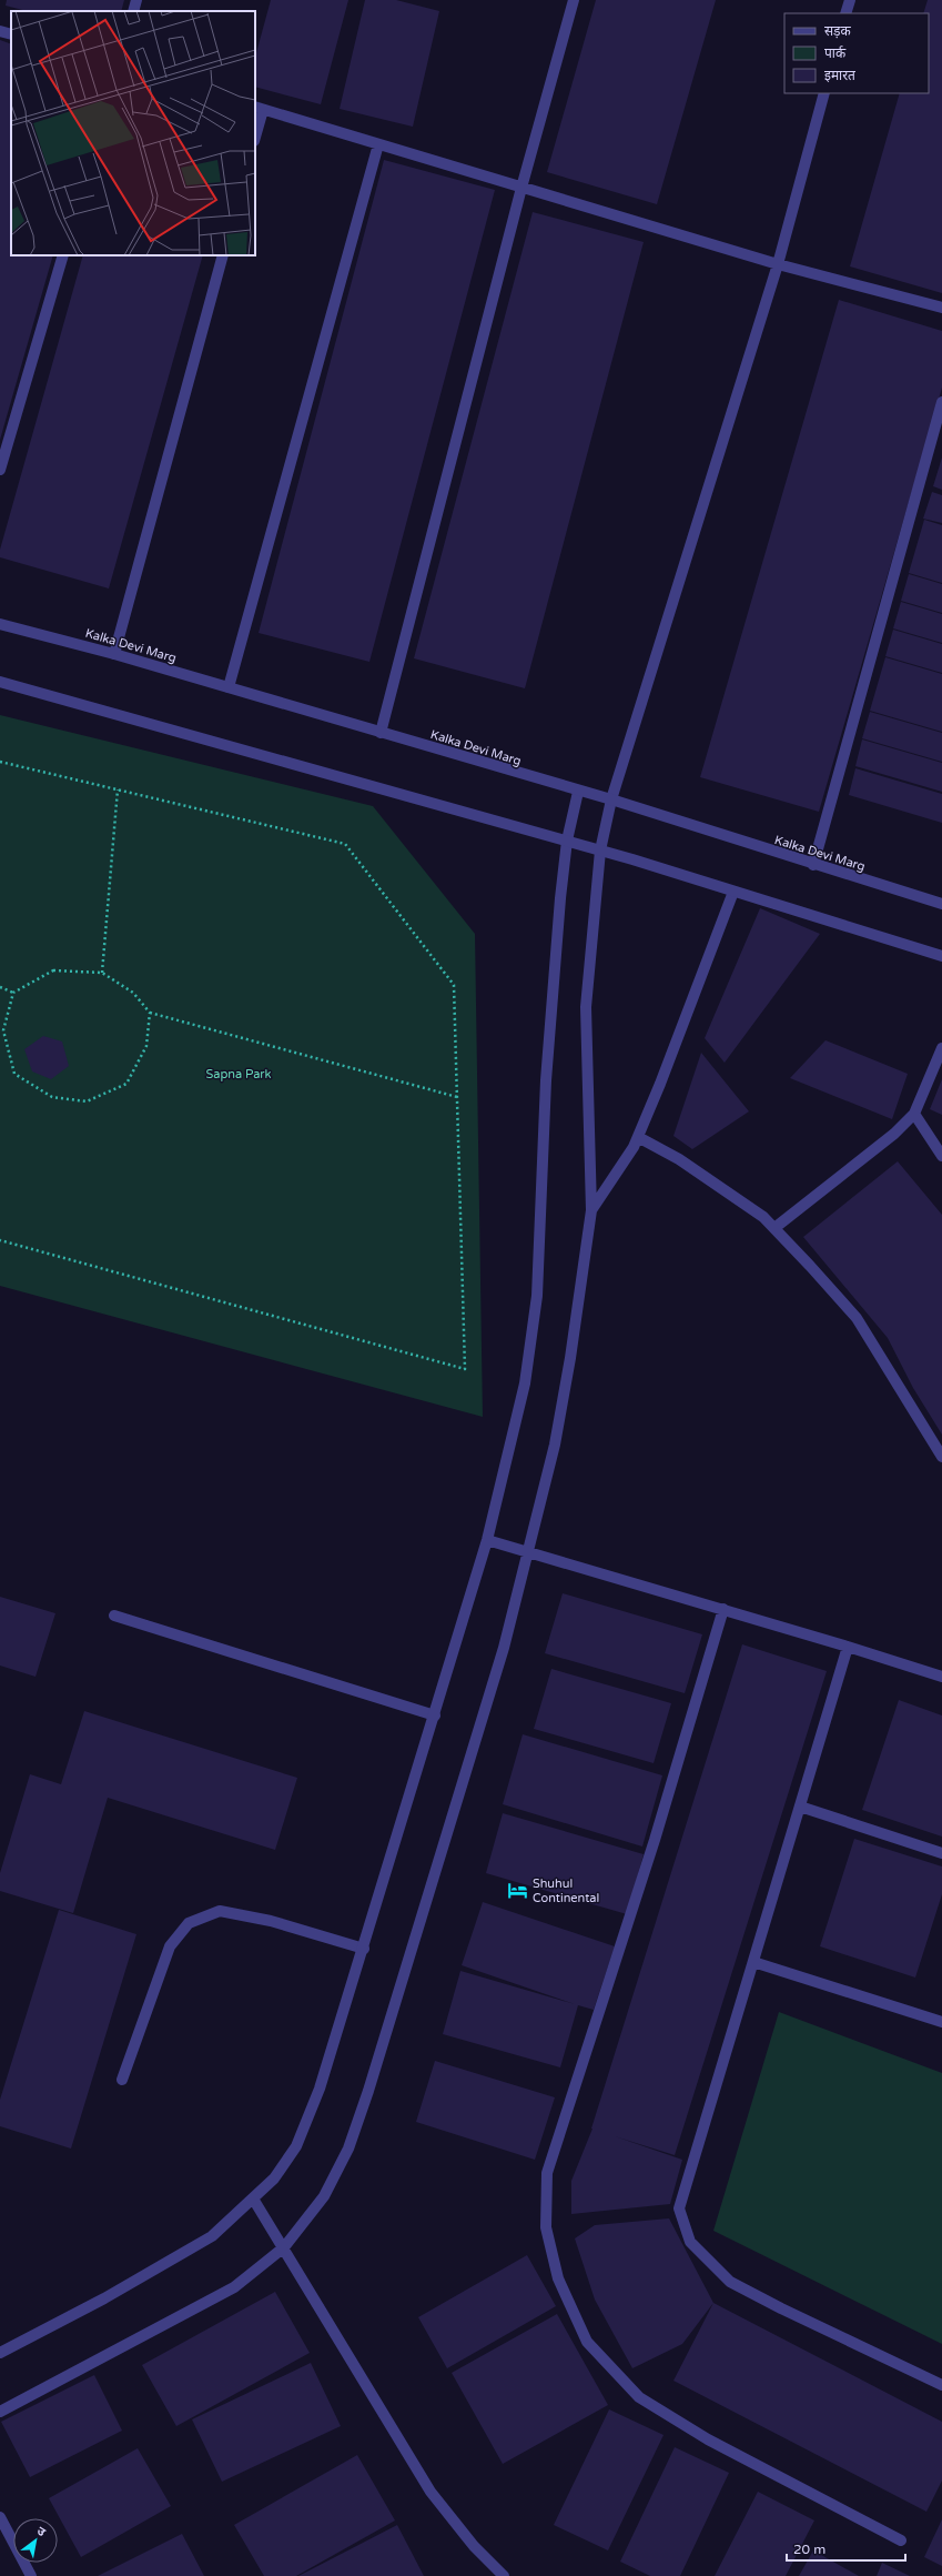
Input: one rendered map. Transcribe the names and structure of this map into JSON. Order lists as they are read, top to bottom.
{
  "streets": {
    "street": ["Kalka Devi Marg"]
  },
  "parks": ["Sapna Park"],
  "places": {
    "hotel": ["Shuhul Continental"]
  },
  "legend": ["सड़क", "पार्क", "इमारत"],
  "scale_bar": "20 m",
  "north": "top right"
}
